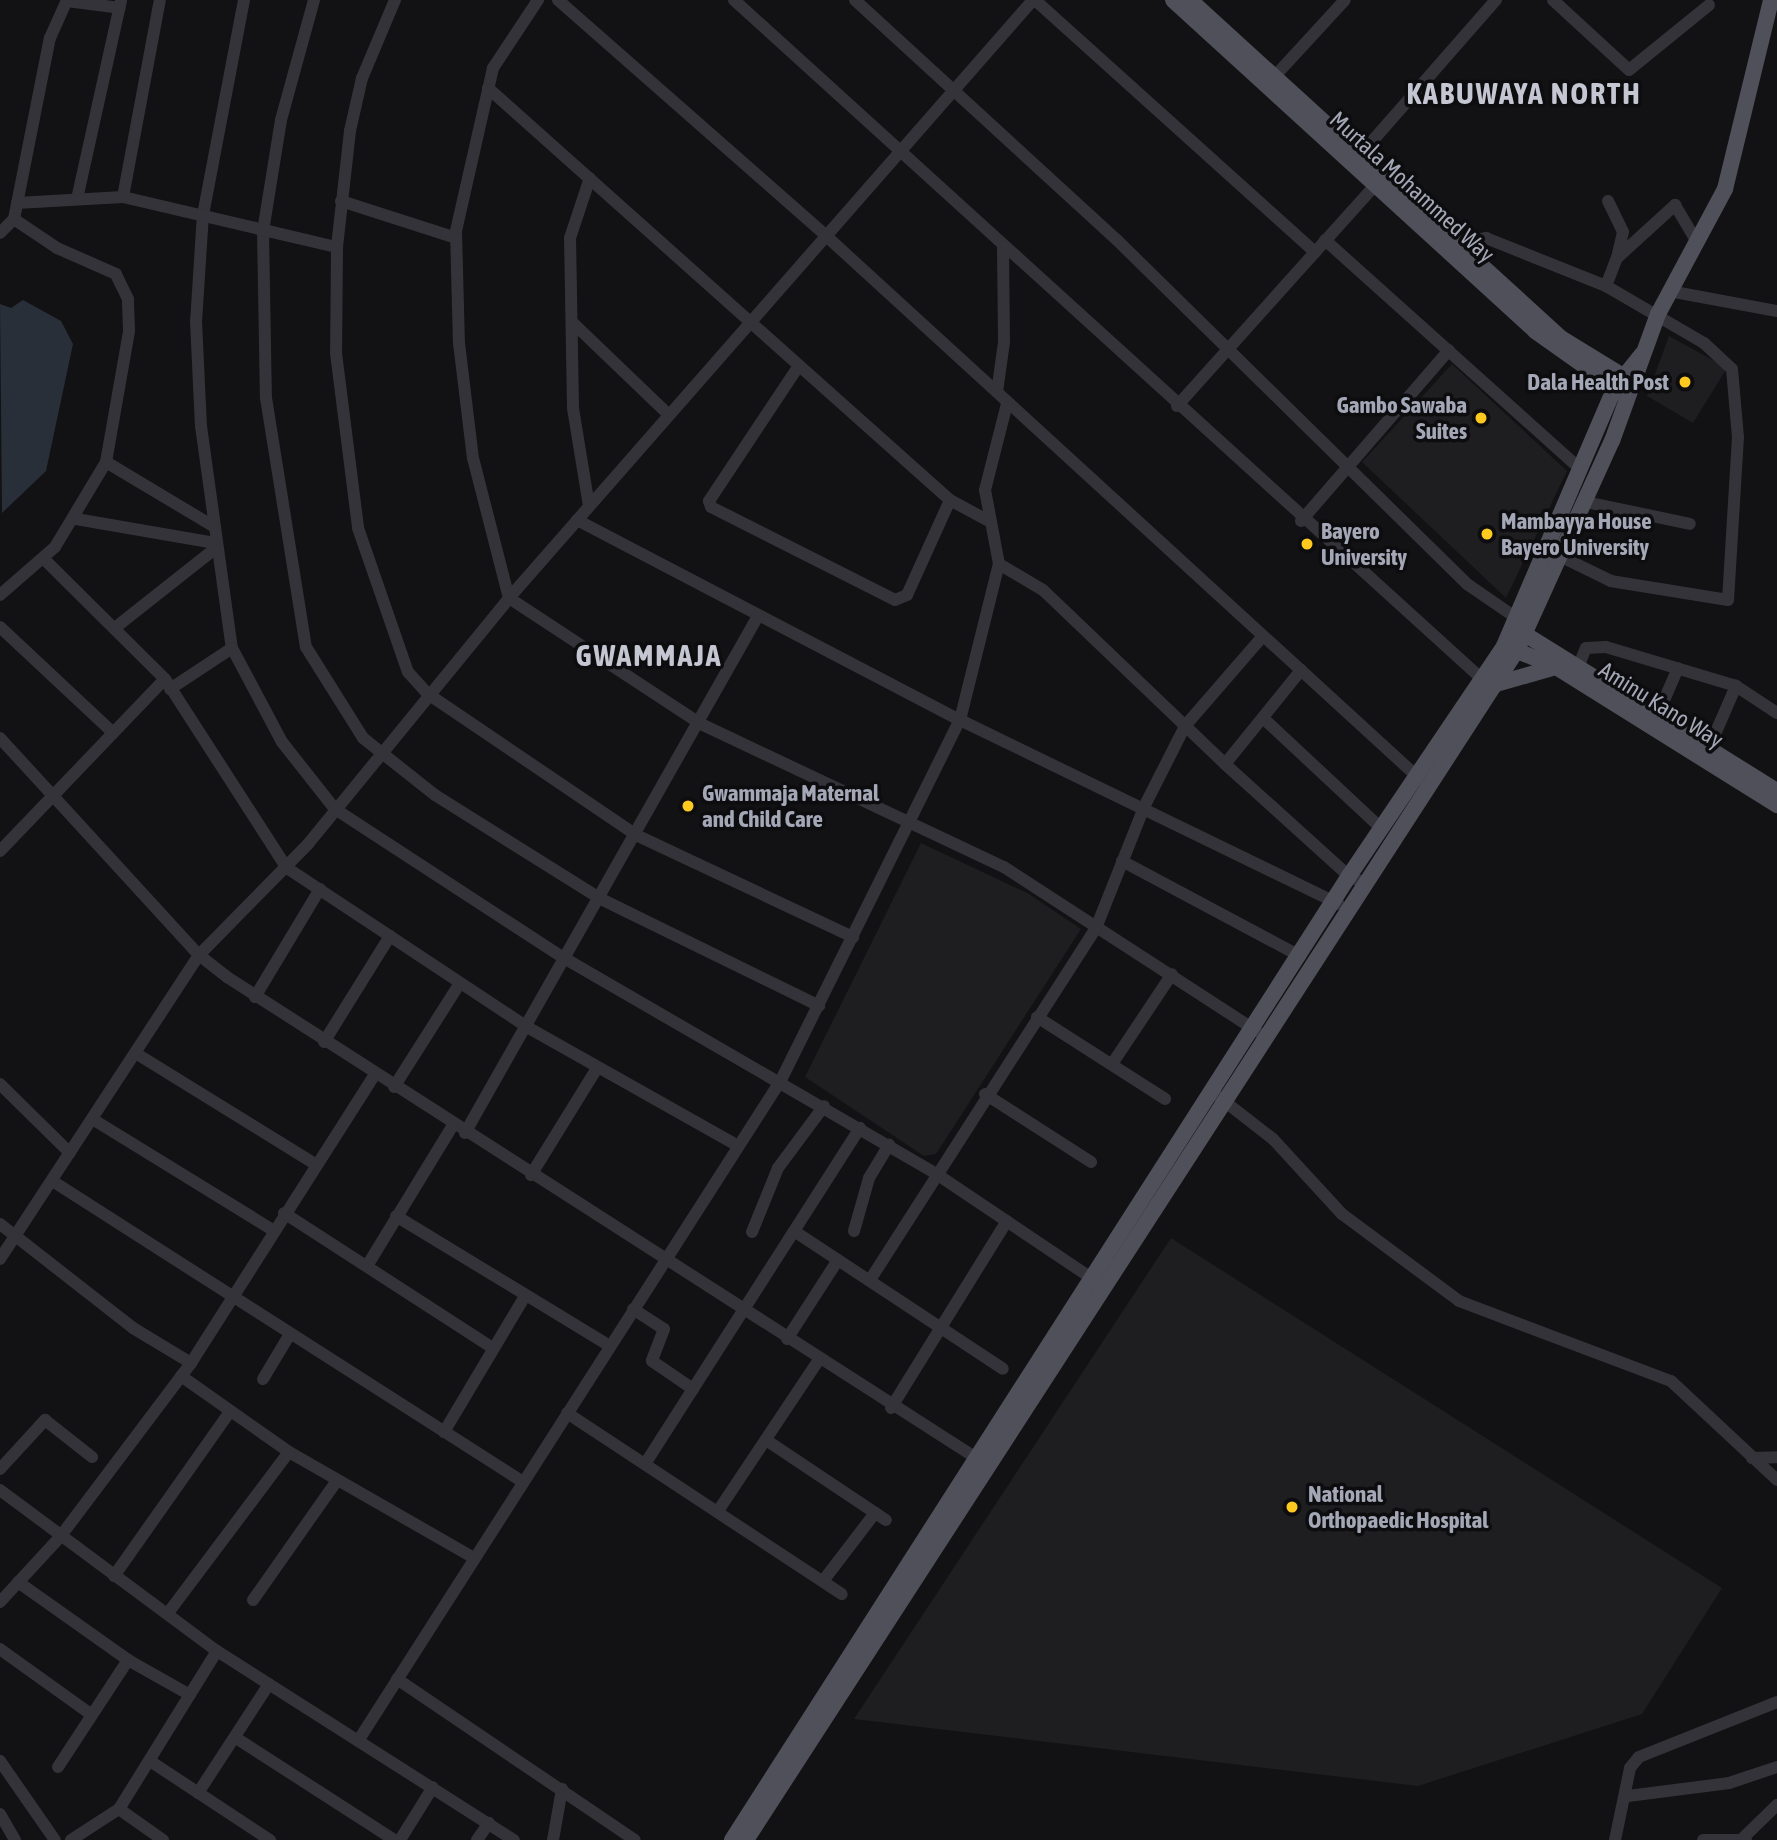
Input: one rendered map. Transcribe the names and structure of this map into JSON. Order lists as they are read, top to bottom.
{
  "streets": {
    "main road": ["Murtala Mohammed Way", "Aminu Kano Way"]
  },
  "districts": ["KABUWAYA NORTH", "GWAMMAJA"],
  "places": [
    "Dala Health Post",
    "Gambo Sawaba Suites",
    "Mambayya House Bayero University",
    "Bayero University",
    "Gwammaja Maternal and Child Care",
    "National Orthopaedic Hospital"
  ]
}
